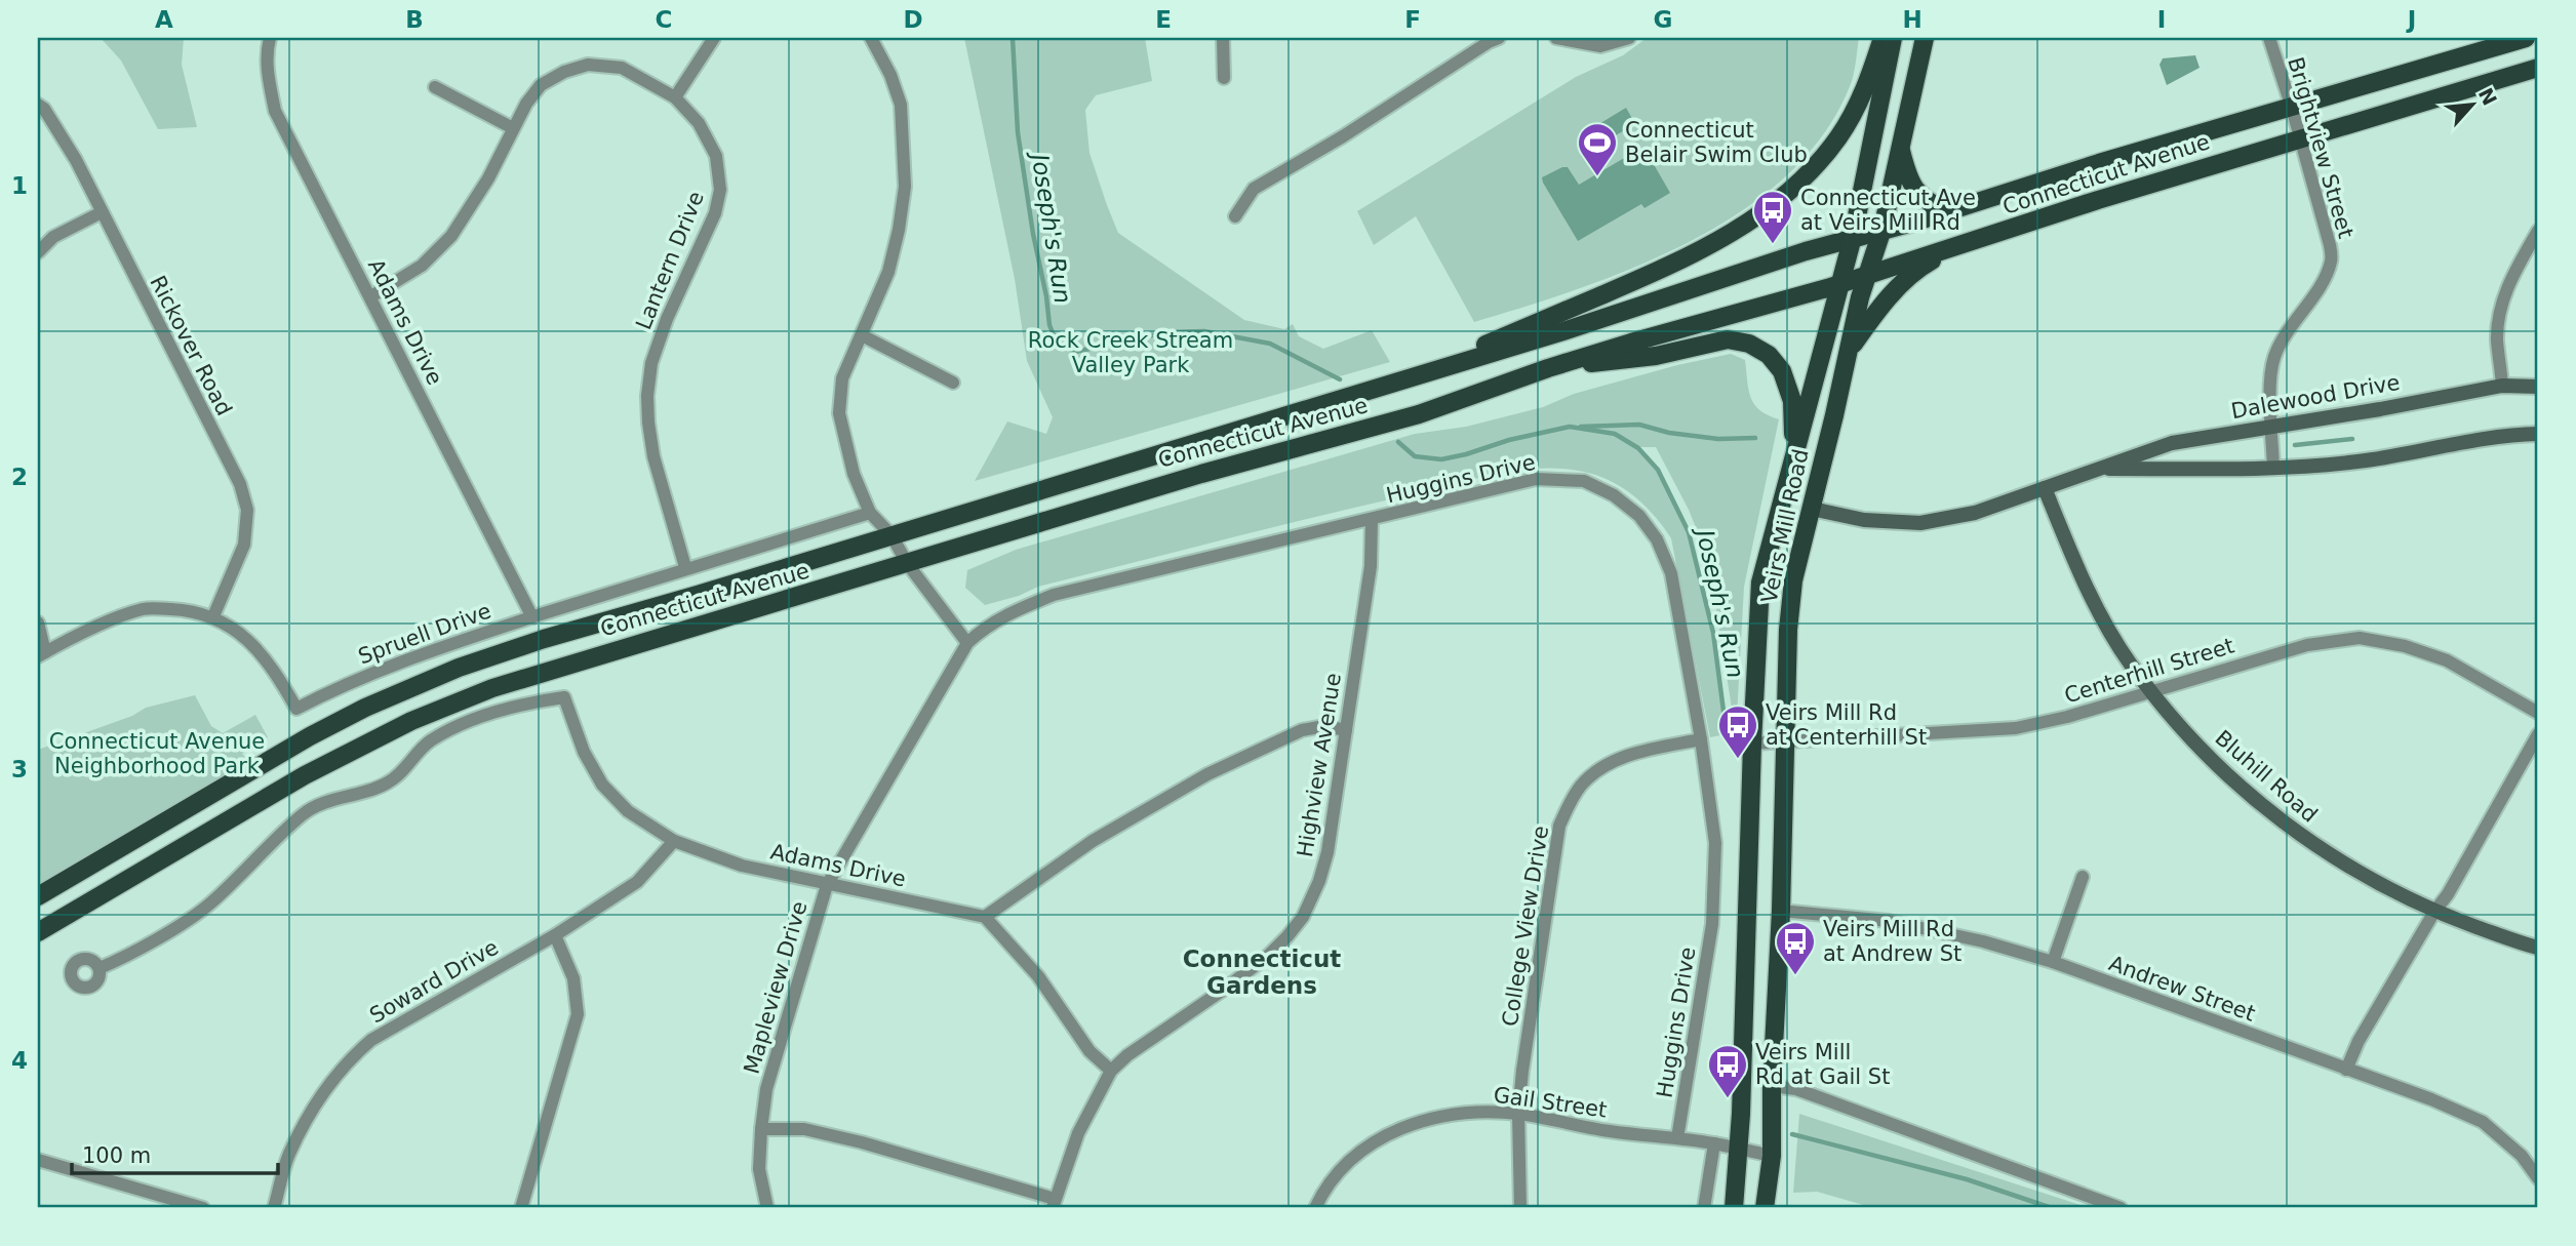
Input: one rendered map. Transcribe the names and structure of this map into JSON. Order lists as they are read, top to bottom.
{
  "streets": {
    "main road": ["Connecticut Avenue", "Veirs Mill Road"],
    "street": [
      "Brightview Street",
      "Lantern Drive",
      "Adams Drive",
      "Rickover Road",
      "Dalewood Drive",
      "Huggins Drive",
      "Spruell Drive",
      "Centerhill Street",
      "Highview Avenue",
      "Bluhill Road",
      "College View Drive",
      "Soward Drive",
      "Mapleview Drive",
      "Andrew Street",
      "Gail Street"
    ]
  },
  "crossings": [
    ["Brightview Street", "Connecticut Avenue"],
    ["Brightview Street", "Dalewood Drive"],
    ["Connecticut Avenue", "Veirs Mill Road"],
    ["Lantern Drive", "Adams Drive"],
    ["Lantern Drive", "Spruell Drive"],
    ["Adams Drive", "Spruell Drive"],
    ["Adams Drive", "Soward Drive"],
    ["Adams Drive", "Mapleview Drive"],
    ["Rickover Road", "Spruell Drive"],
    ["Dalewood Drive", "Veirs Mill Road"],
    ["Dalewood Drive", "Bluhill Road"],
    ["Huggins Drive", "Highview Avenue"],
    ["Huggins Drive", "College View Drive"],
    ["Huggins Drive", "Mapleview Drive"],
    ["Huggins Drive", "Gail Street"],
    ["Veirs Mill Road", "Centerhill Street"],
    ["Veirs Mill Road", "Andrew Street"],
    ["Veirs Mill Road", "Gail Street"],
    ["Centerhill Street", "Bluhill Road"],
    ["College View Drive", "Gail Street"]
  ],
  "districts": ["Connecticut Gardens"],
  "water": ["Joseph's Run"],
  "parks": ["Rock Creek Stream Valley Park", "Connecticut Avenue Neighborhood Park"],
  "places": {
    "sports": ["Connecticut Belair Swim Club"],
    "bus stop": [
      "Connecticut Ave at Veirs Mill Rd",
      "Veirs Mill Rd at Centerhill St",
      "Veirs Mill Rd at Andrew St",
      "Veirs Mill Rd at Gail St"
    ]
  },
  "scale_bar": "100 m",
  "north": "top right",
  "grid": {
    "columns": [
      "A",
      "B",
      "C",
      "D",
      "E",
      "F",
      "G",
      "H",
      "I",
      "J"
    ],
    "rows": [
      "1",
      "2",
      "3",
      "4"
    ]
  }
}
